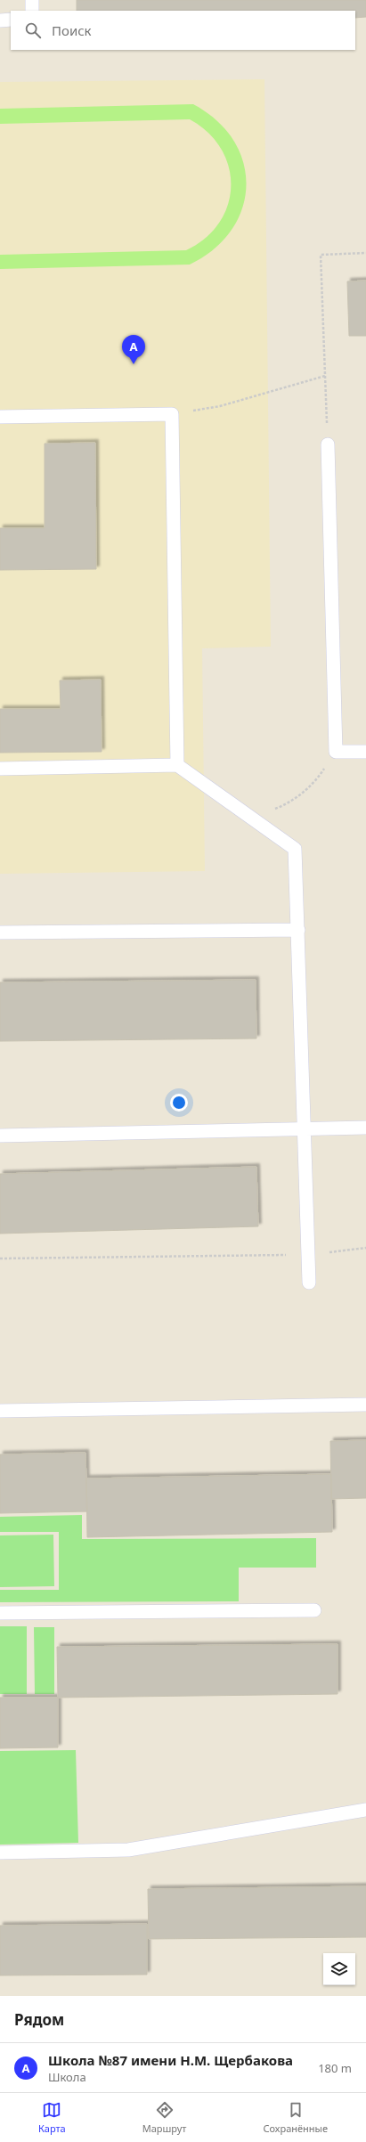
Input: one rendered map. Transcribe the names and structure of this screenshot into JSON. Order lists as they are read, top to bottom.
{
  "page": {
    "search": "Поиск",
    "pins": "A",
    "heading": "Рядом",
    "list": [
      {
        "mark": "A",
        "name": "Школа №87 имени Н.М. Щербакова",
        "note": "Школа",
        "value": "180 m"
      }
    ],
    "nav": ["Карта", "Маршрут", "Сохранённые"]
  }
}
